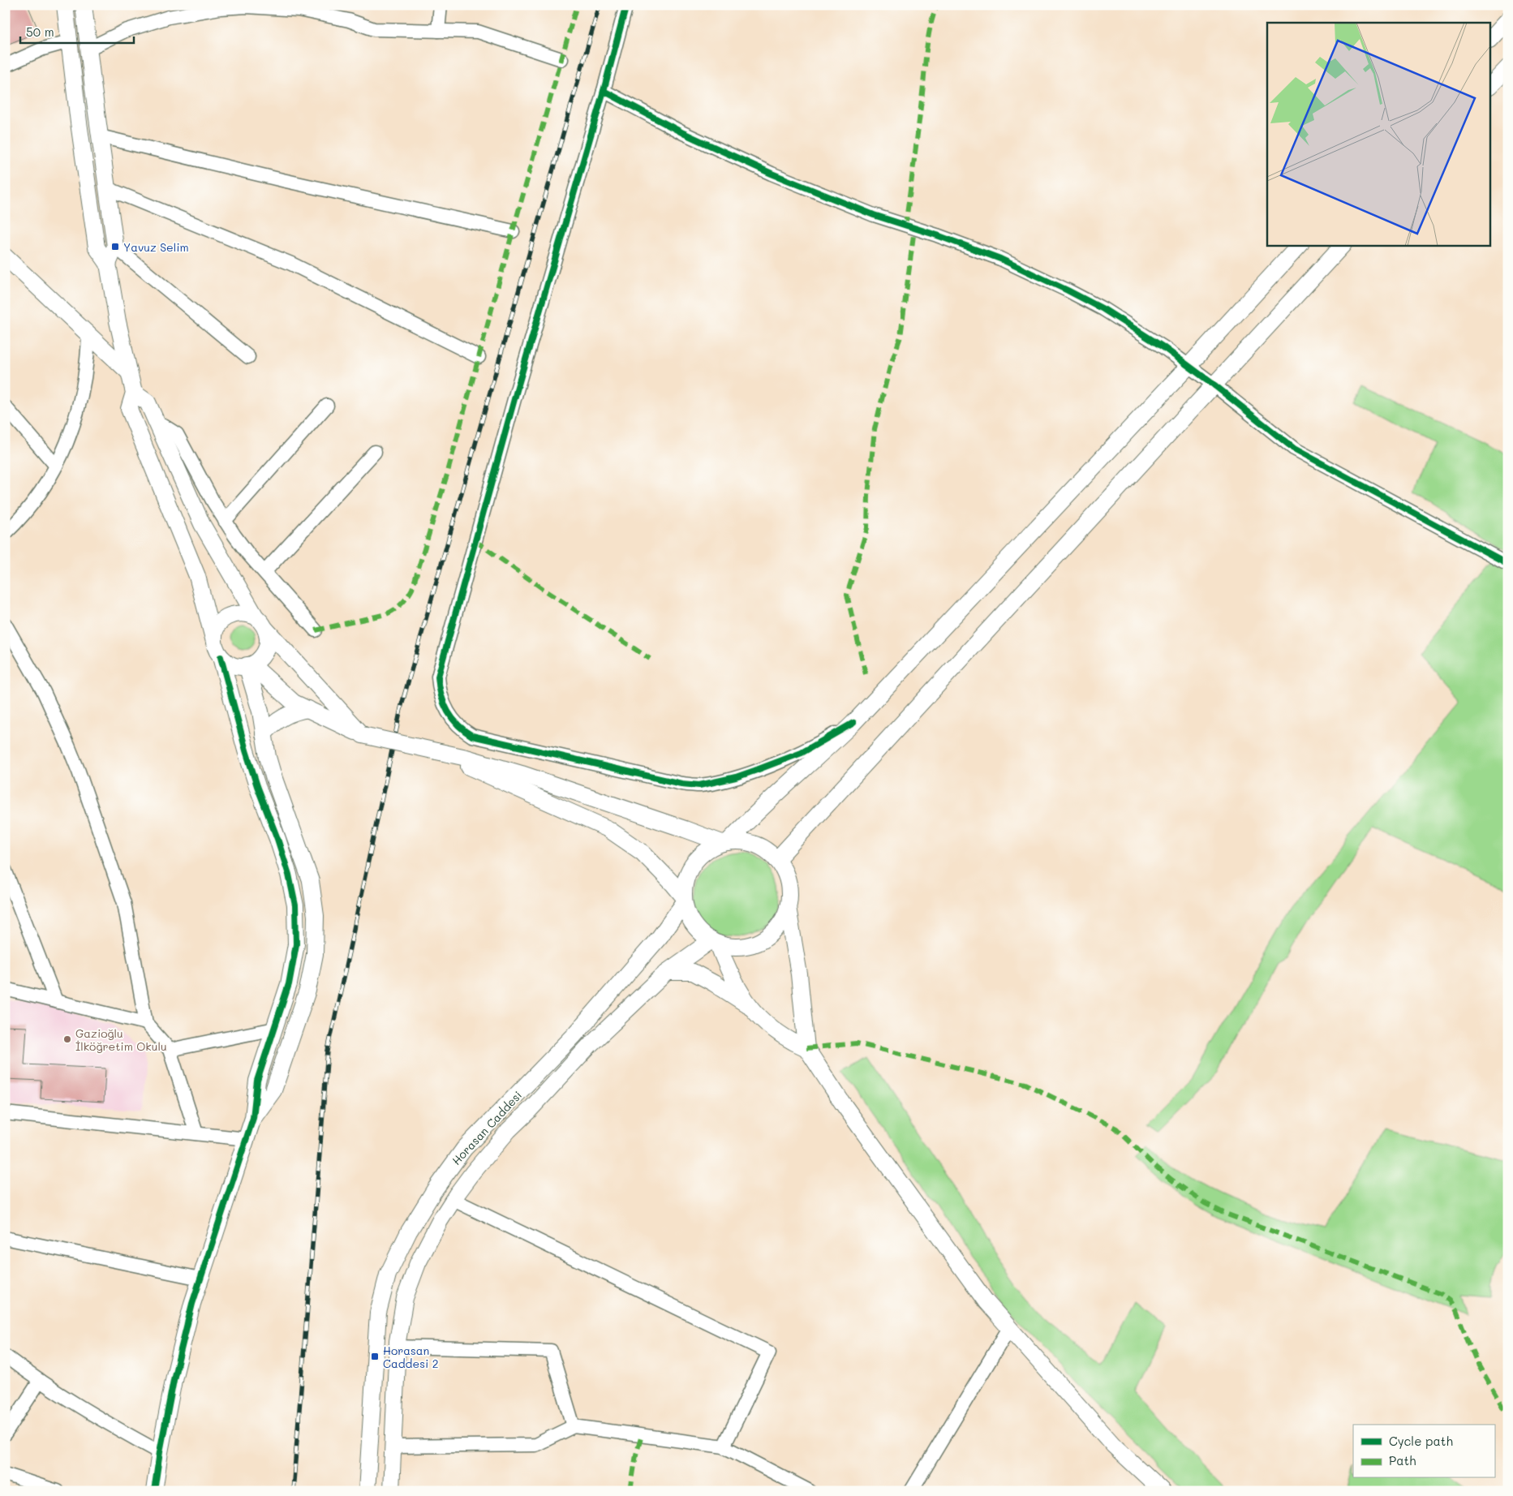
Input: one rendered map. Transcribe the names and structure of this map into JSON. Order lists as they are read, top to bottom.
{
  "streets": {
    "street": ["Horasan Caddesi"]
  },
  "places": {
    "transit": ["Yavuz Selim", "Horasan Caddesi 2"],
    "other": ["Gazioğlu İlköğretim Okulu"]
  },
  "legend": ["Cycle path", "Path"],
  "scale_bar": "50 m"
}
